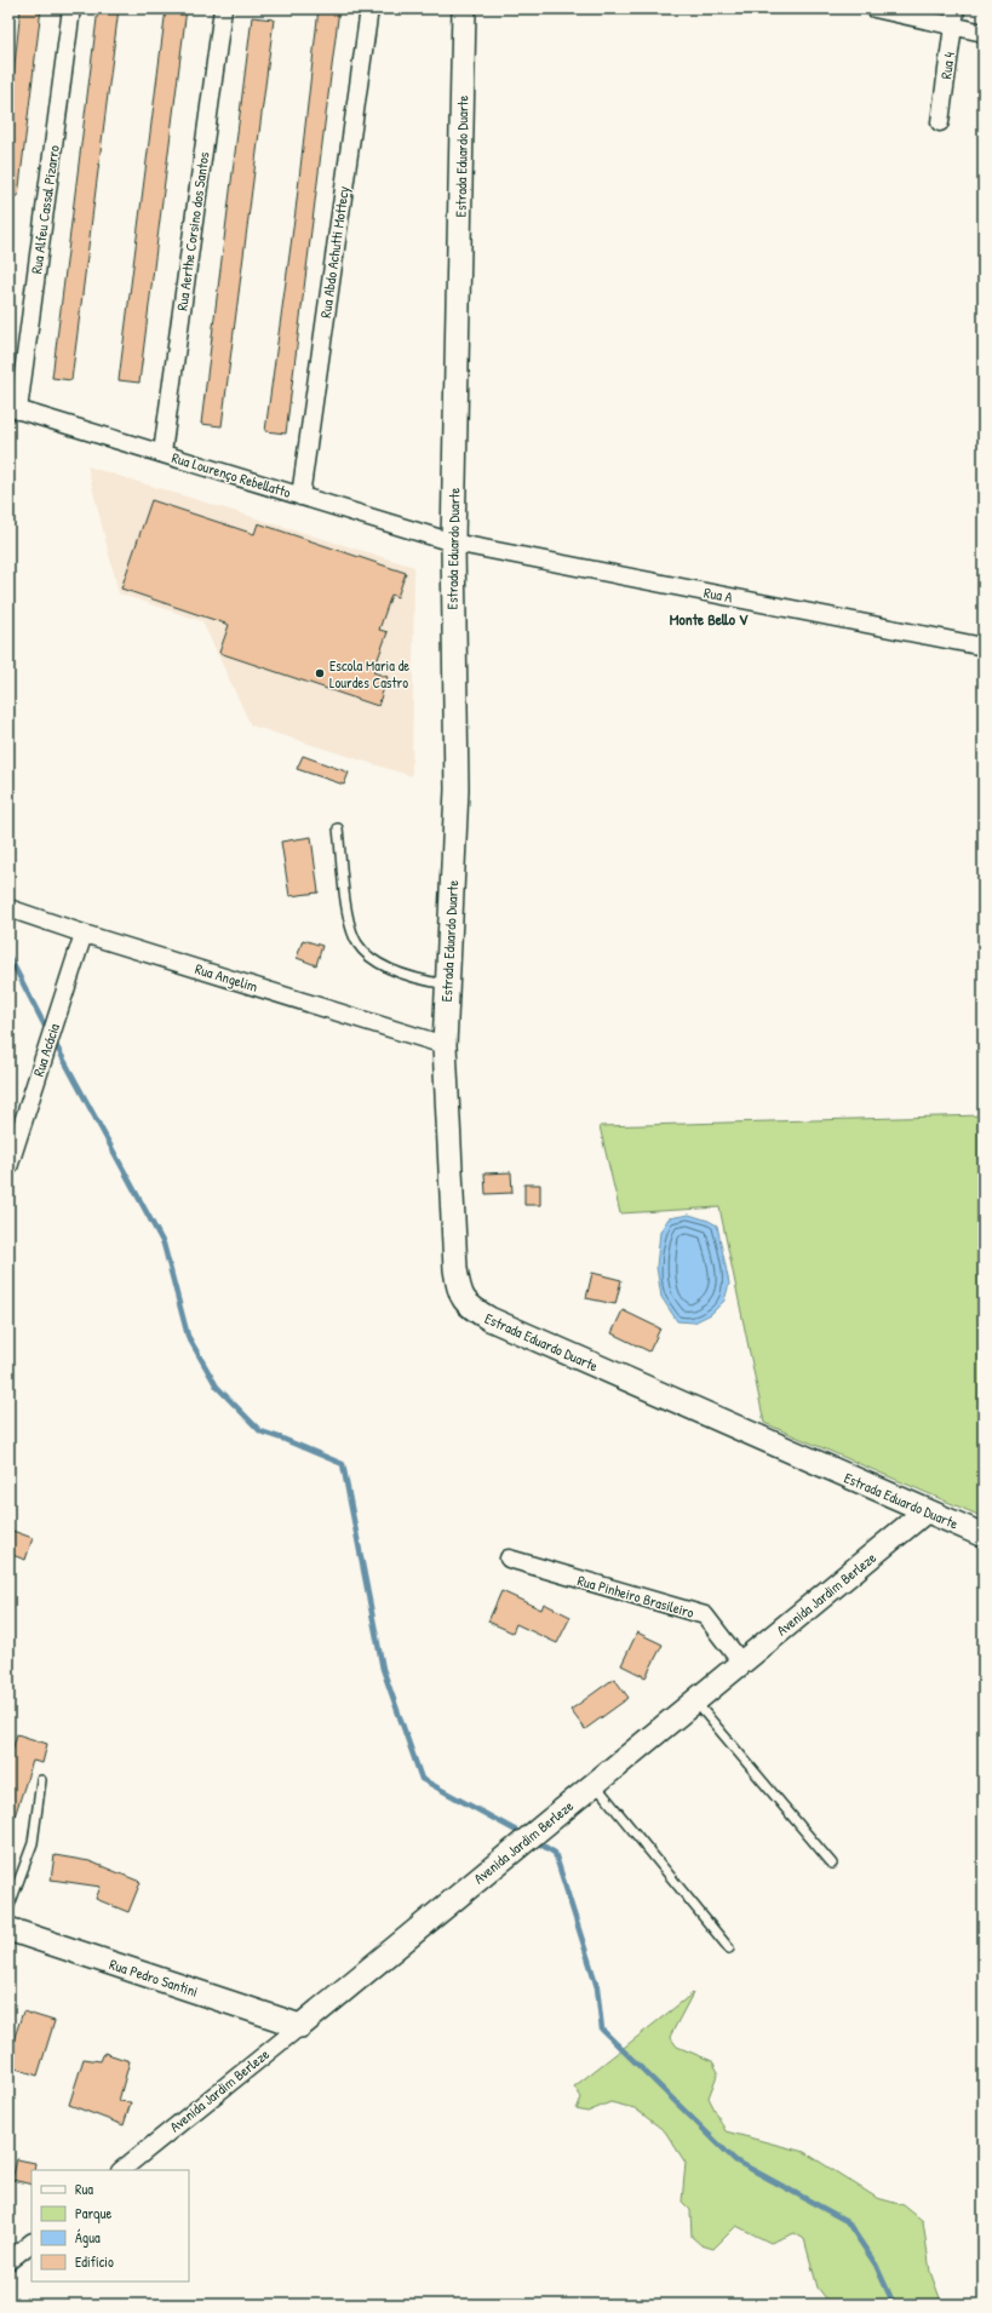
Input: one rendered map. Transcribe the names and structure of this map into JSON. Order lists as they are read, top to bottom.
{
  "streets": {
    "street": [
      "Rua 4",
      "Estrada Eduardo Duarte",
      "Rua Alfeu Cassal Pizarro",
      "Rua Aerthe Corsino dos Santos",
      "Rua Abdo Achutti Mottecy",
      "Rua Lourenço Rebellatto",
      "Rua A",
      "Rua Angelim",
      "Rua Acácia",
      "Avenida Jardim Berleze",
      "Rua Pinheiro Brasileiro",
      "Rua Pedro Santini"
    ]
  },
  "crossings": [
    ["Estrada Eduardo Duarte", "Rua Lourenço Rebellatto"],
    ["Estrada Eduardo Duarte", "Rua A"],
    ["Estrada Eduardo Duarte", "Rua Angelim"],
    ["Estrada Eduardo Duarte", "Avenida Jardim Berleze"],
    ["Rua Alfeu Cassal Pizarro", "Rua Lourenço Rebellatto"],
    ["Rua Aerthe Corsino dos Santos", "Rua Lourenço Rebellatto"],
    ["Rua Abdo Achutti Mottecy", "Rua Lourenço Rebellatto"],
    ["Rua Lourenço Rebellatto", "Rua A"],
    ["Rua Angelim", "Rua Acácia"],
    ["Avenida Jardim Berleze", "Rua Pinheiro Brasileiro"],
    ["Avenida Jardim Berleze", "Rua Pedro Santini"]
  ],
  "districts": ["Monte Bello V"],
  "places": ["Escola Maria de Lourdes Castro"],
  "legend": [
    "Rua",
    "Parque",
    "Água",
    "Edifício"
  ]
}
